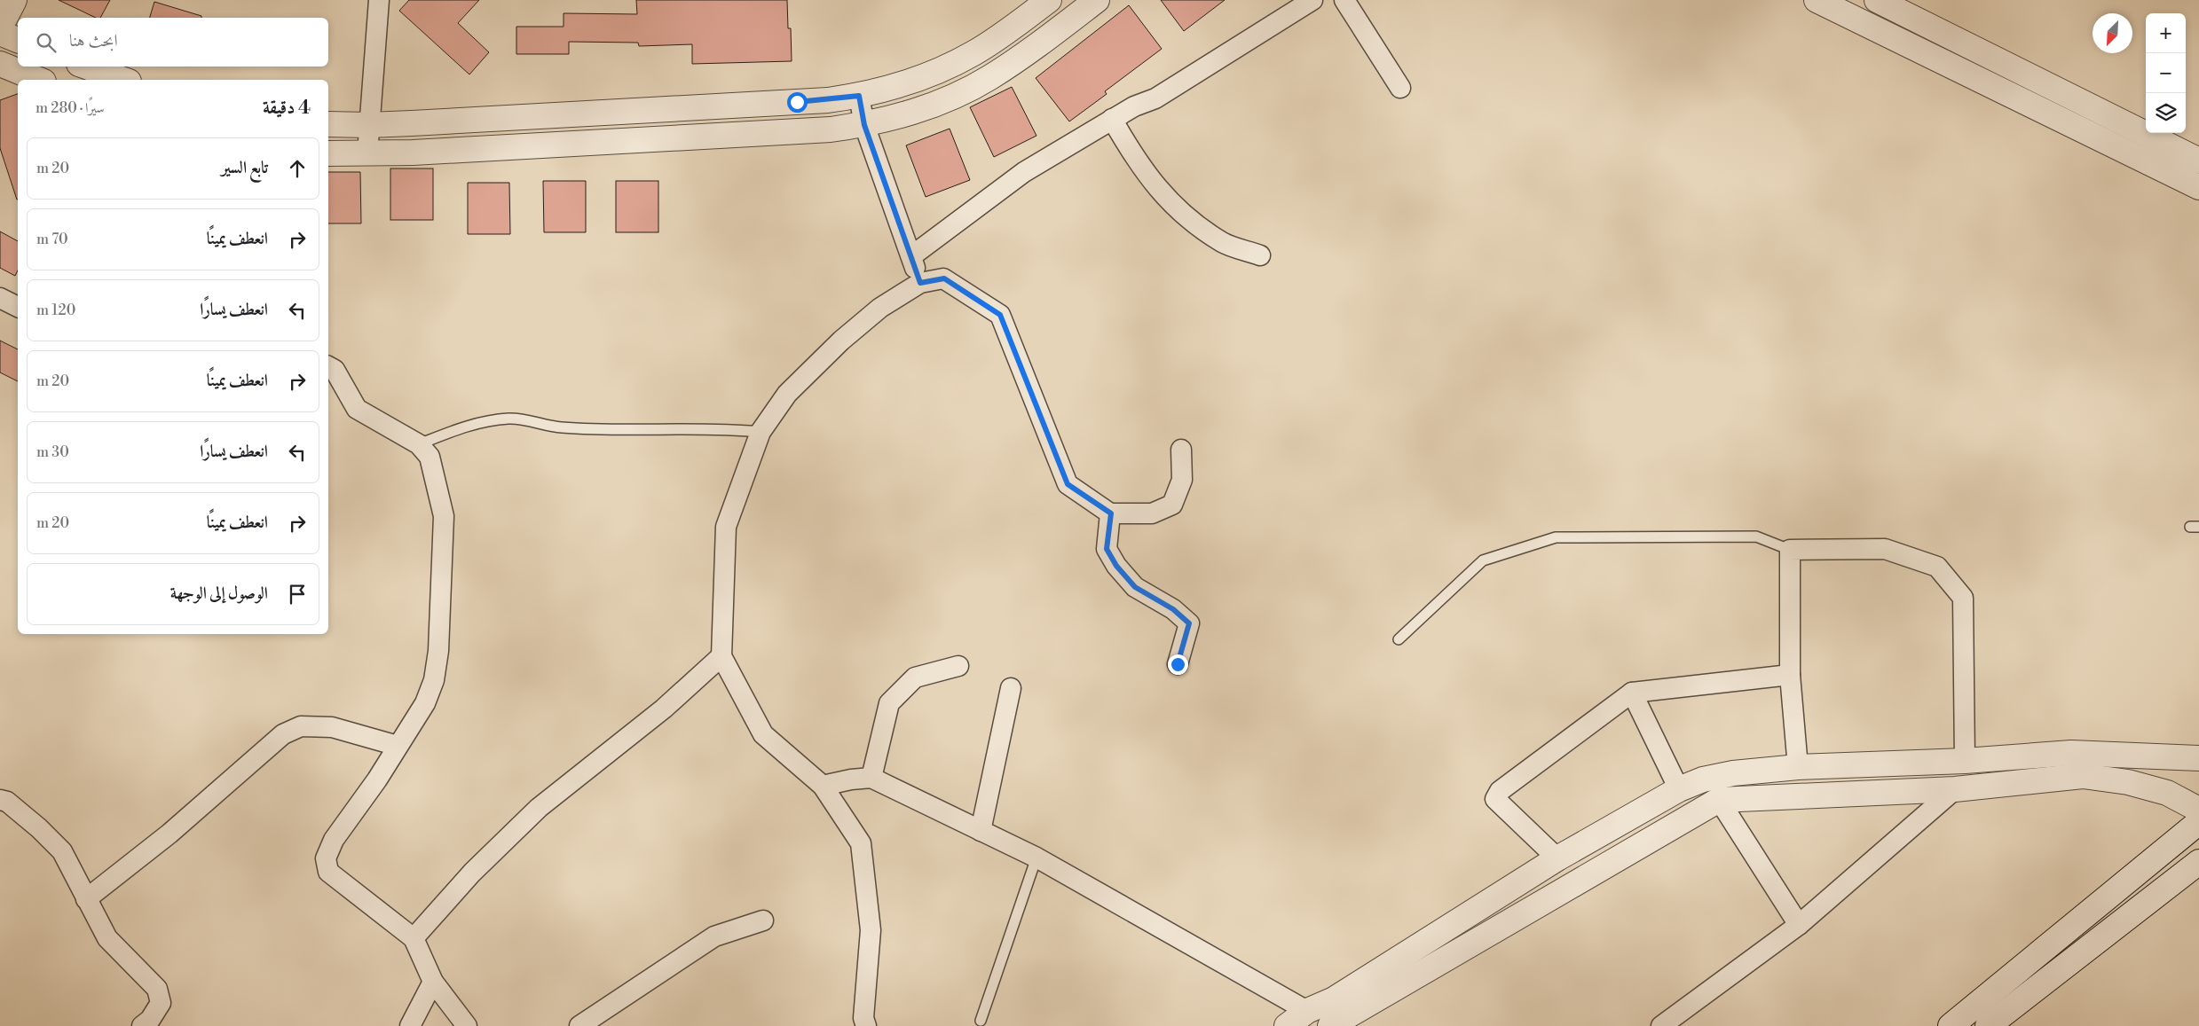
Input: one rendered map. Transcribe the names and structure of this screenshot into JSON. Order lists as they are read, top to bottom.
{
  "north": "bottom left",
  "page": {
    "map_buttons": ["+", "−"],
    "search": "ابحث هنا",
    "heading": ["4 دقيقة", "سيرًا · 280 m"],
    "list": [
      ["تابع السير", "20 m"],
      ["انعطف يمينًا", "70 m"],
      ["انعطف يسارًا", "120 m"],
      ["انعطف يمينًا", "20 m"],
      ["انعطف يسارًا", "30 m"],
      ["انعطف يمينًا", "20 m"],
      "الوصول إلى الوجهة"
    ]
  }
}
